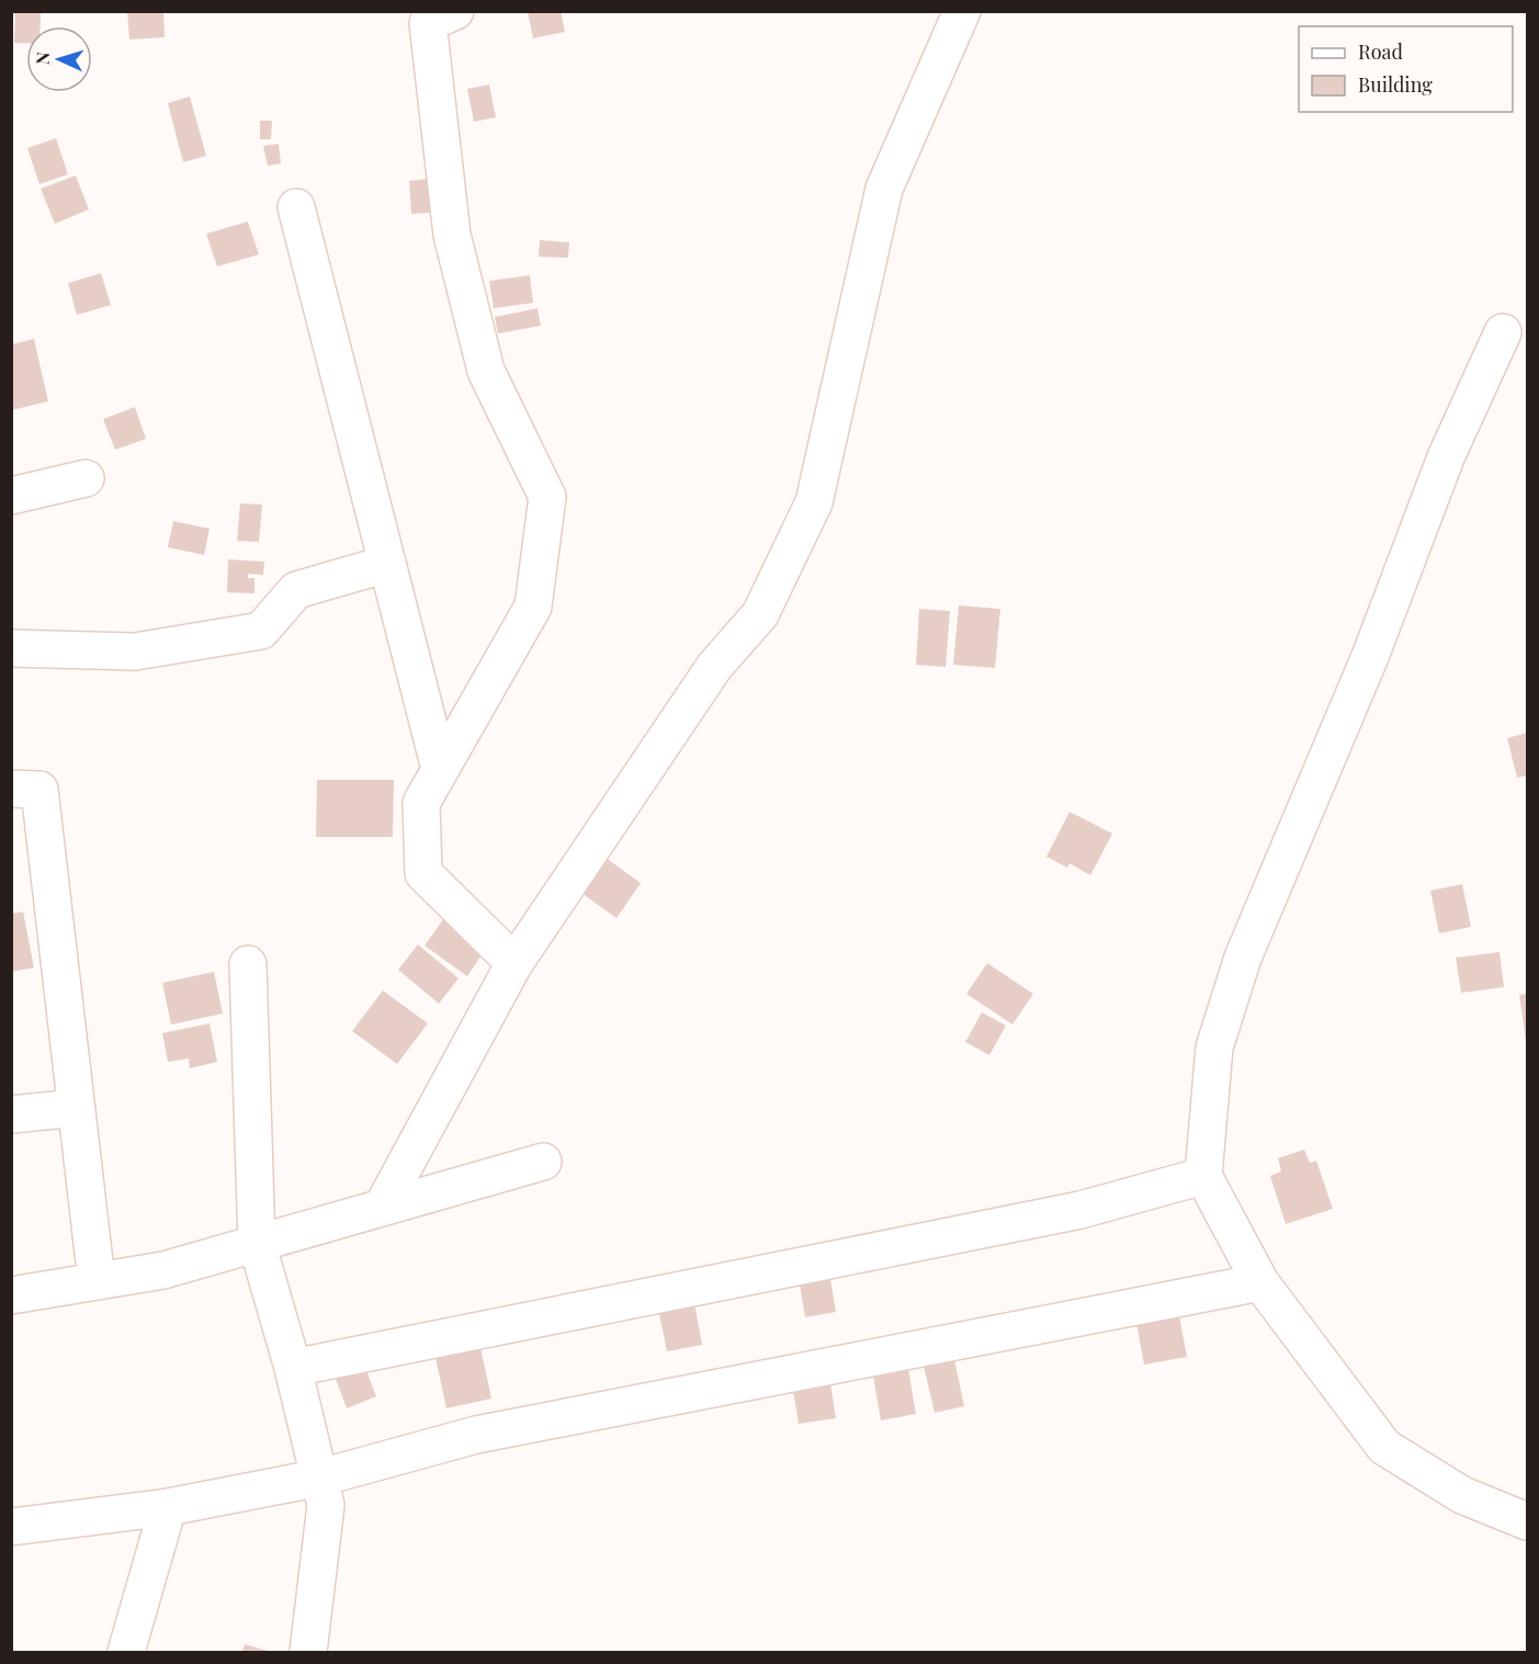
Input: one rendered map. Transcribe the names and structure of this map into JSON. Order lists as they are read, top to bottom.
{
  "legend": ["Road", "Building"],
  "north": "left"
}
